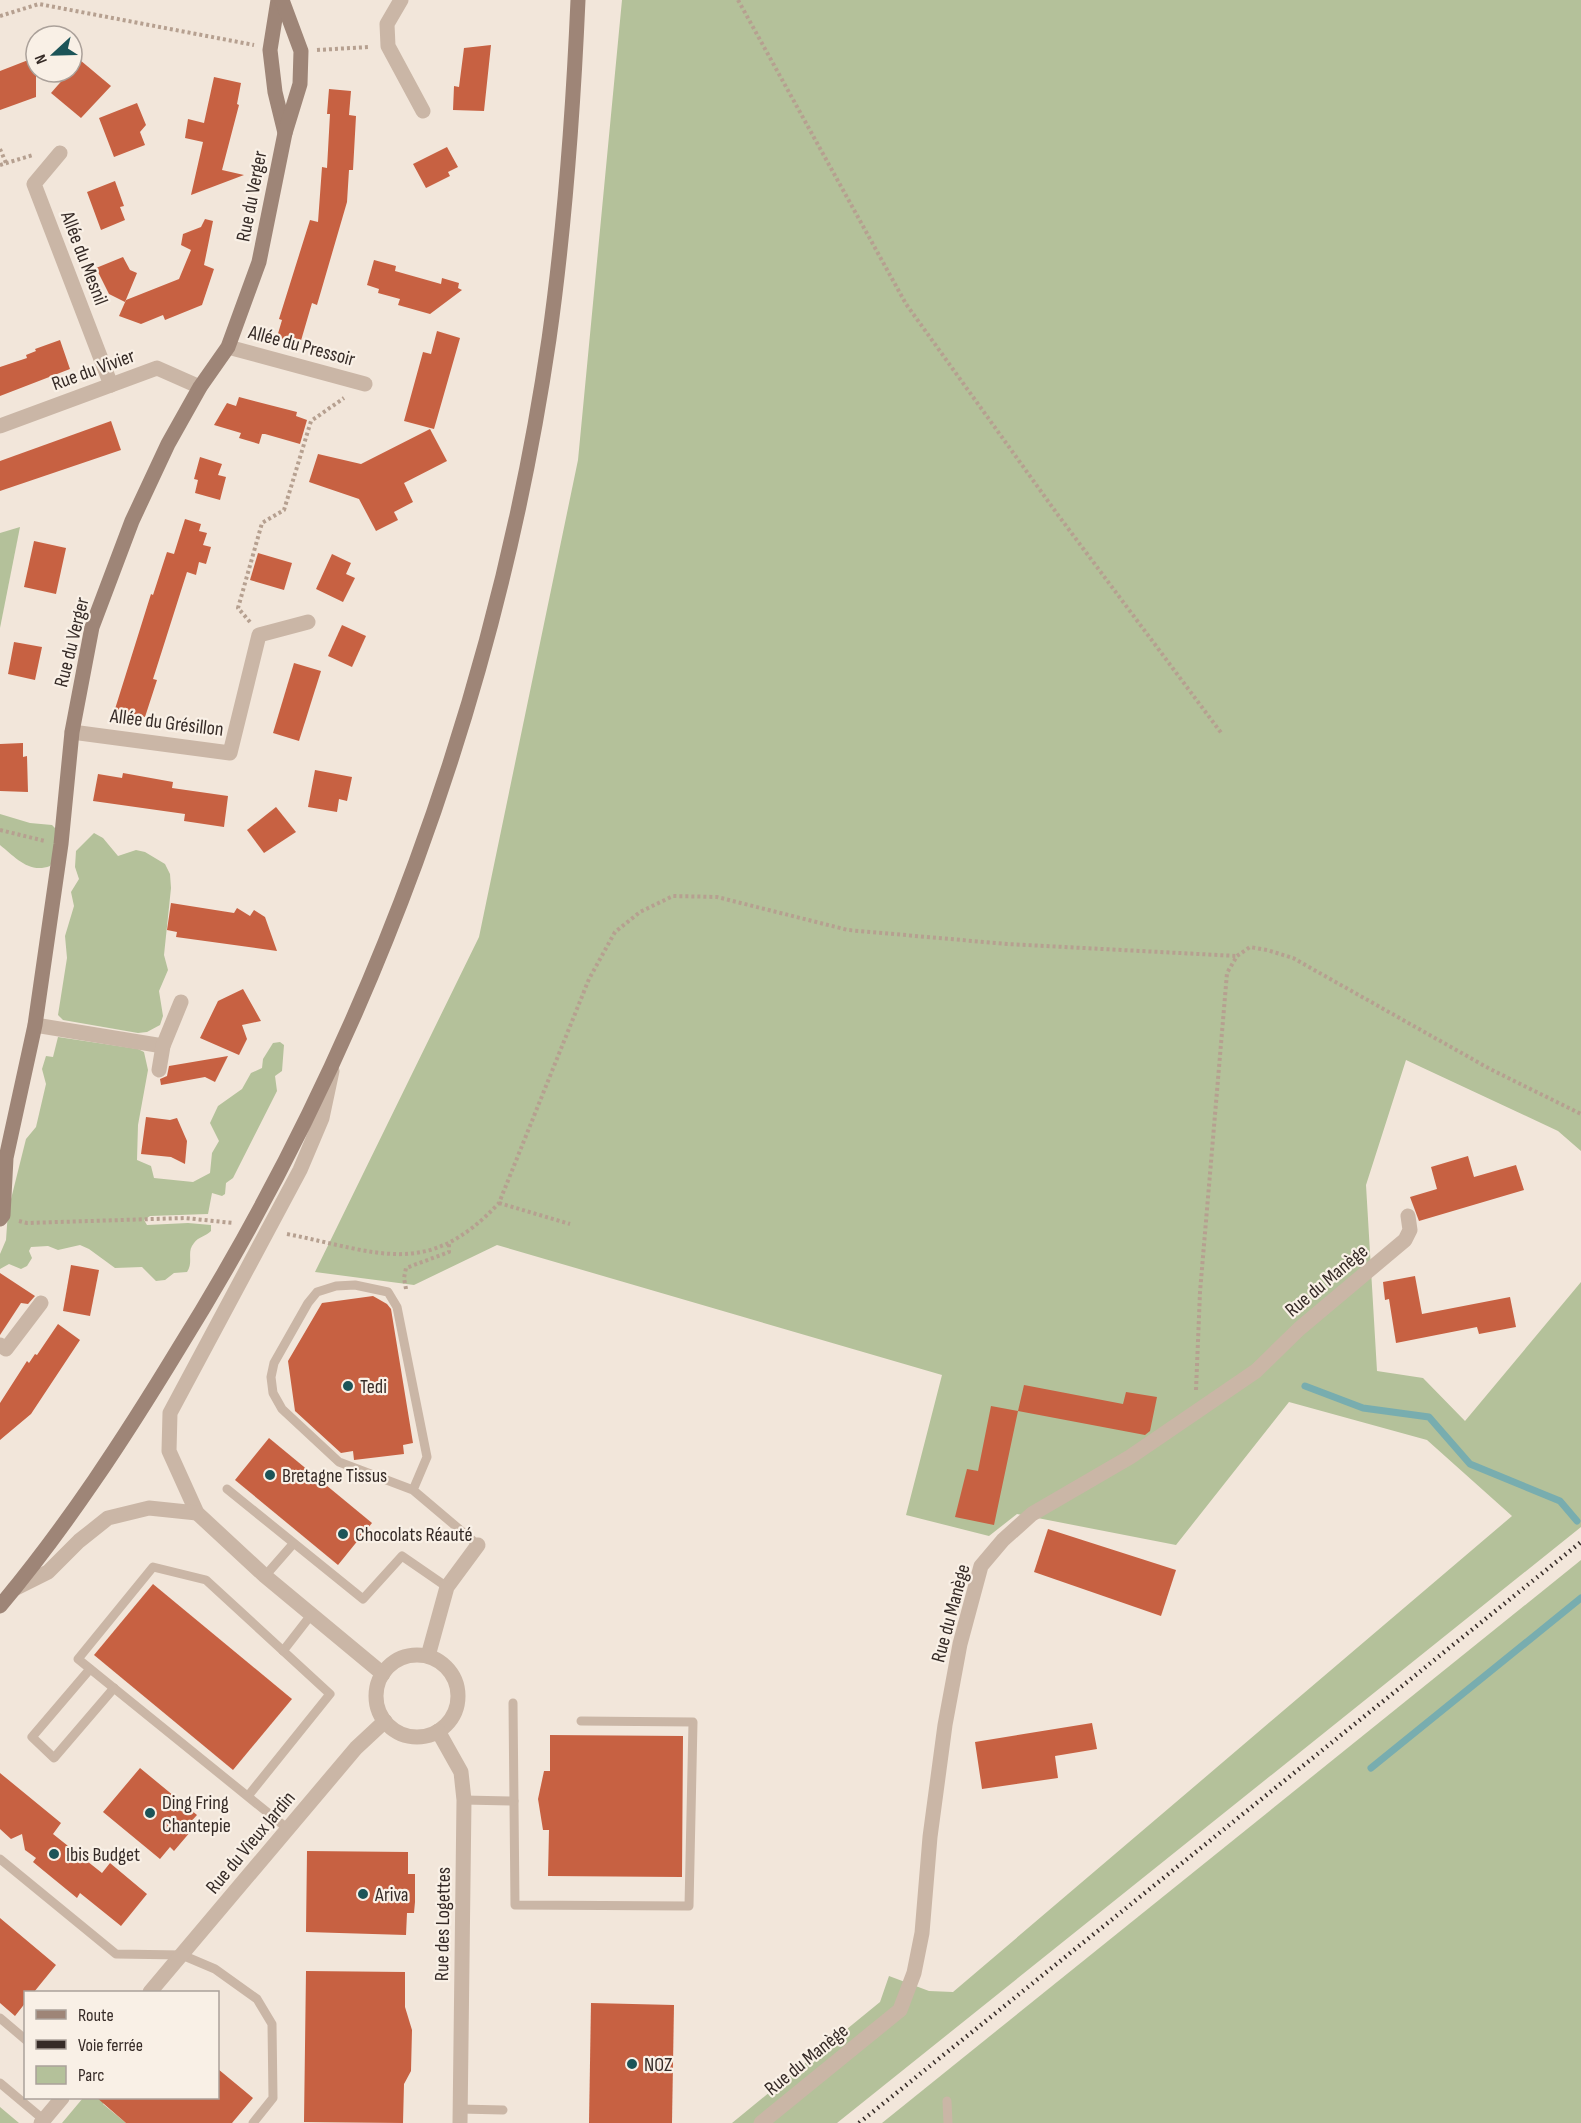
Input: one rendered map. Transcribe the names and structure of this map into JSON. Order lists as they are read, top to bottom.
{
  "streets": {
    "main road": ["Rue du Verger"],
    "street": [
      "Allée du Mesnil",
      "Allée du Pressoir",
      "Rue du Vivier",
      "Allée du Grésillon",
      "Rue du Manège",
      "Rue du Vieux Jardin",
      "Rue des Logettes"
    ]
  },
  "crossings": [
    ["Rue du Verger", "Allée du Pressoir"],
    ["Rue du Verger", "Rue du Vivier"],
    ["Rue du Verger", "Allée du Grésillon"],
    ["Allée du Mesnil", "Rue du Vivier"],
    ["Rue du Vieux Jardin", "Rue des Logettes"]
  ],
  "places": [
    "Tedi",
    "Bretagne Tissus",
    "Chocolats Réauté",
    "Ding Fring Chantepie",
    "Ibis Budget",
    "Ariva",
    "NOZ"
  ],
  "legend": ["Route", "Voie ferrée", "Parc"],
  "north": "left"
}
